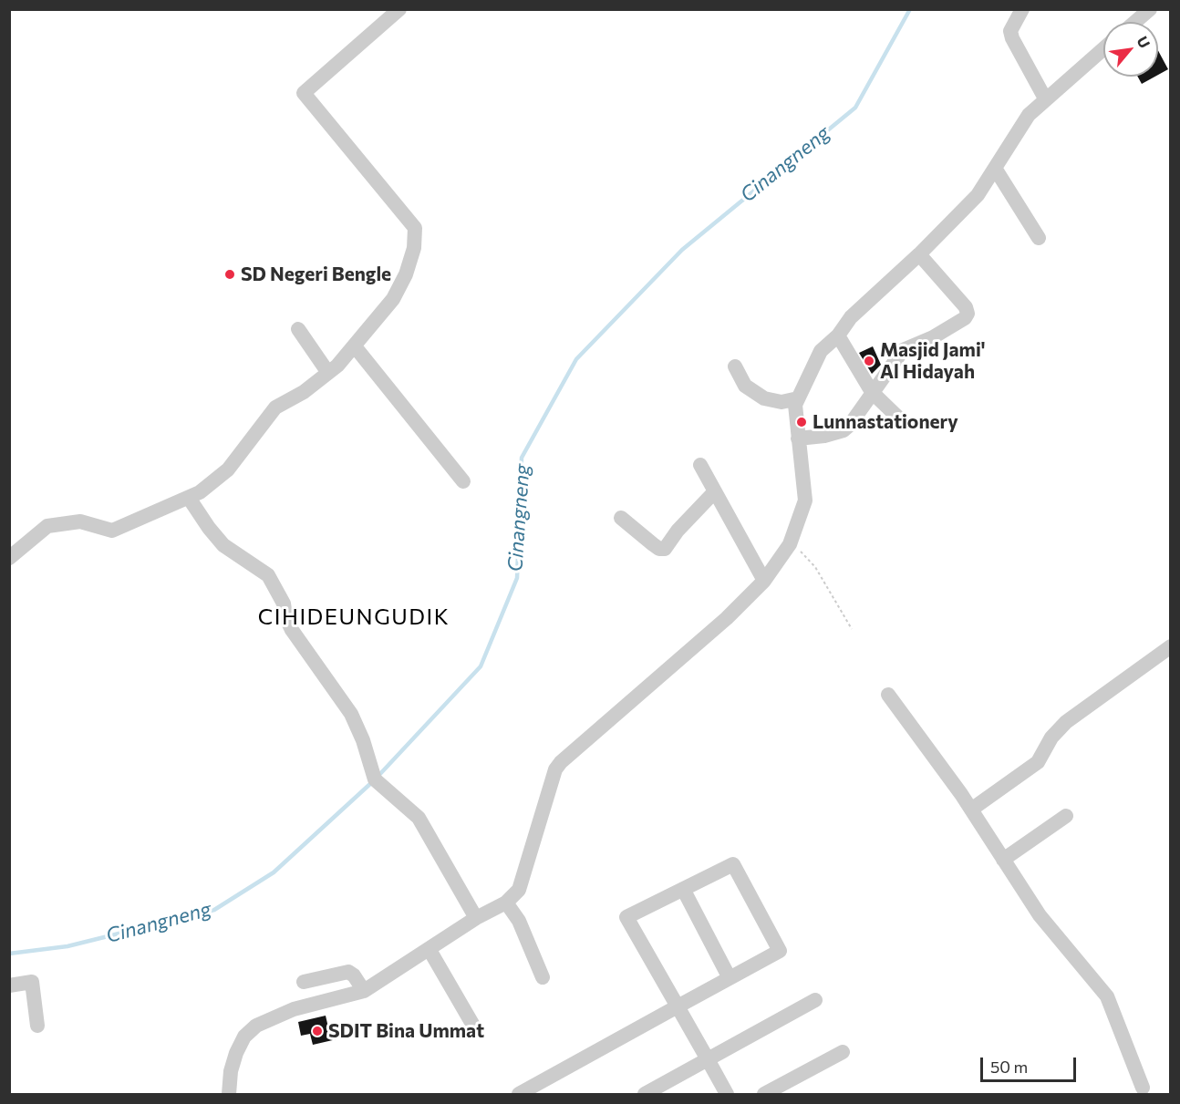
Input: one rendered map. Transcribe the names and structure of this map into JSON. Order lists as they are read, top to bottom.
{
  "districts": ["CIHIDEUNGUDIK"],
  "water": ["Cinangneng"],
  "places": [
    "SD Negeri Bengle",
    "Masjid Jami' Al Hidayah",
    "Lunnastationery",
    "SDIT Bina Ummat"
  ],
  "scale_bar": "50 m",
  "north": "top right"
}
